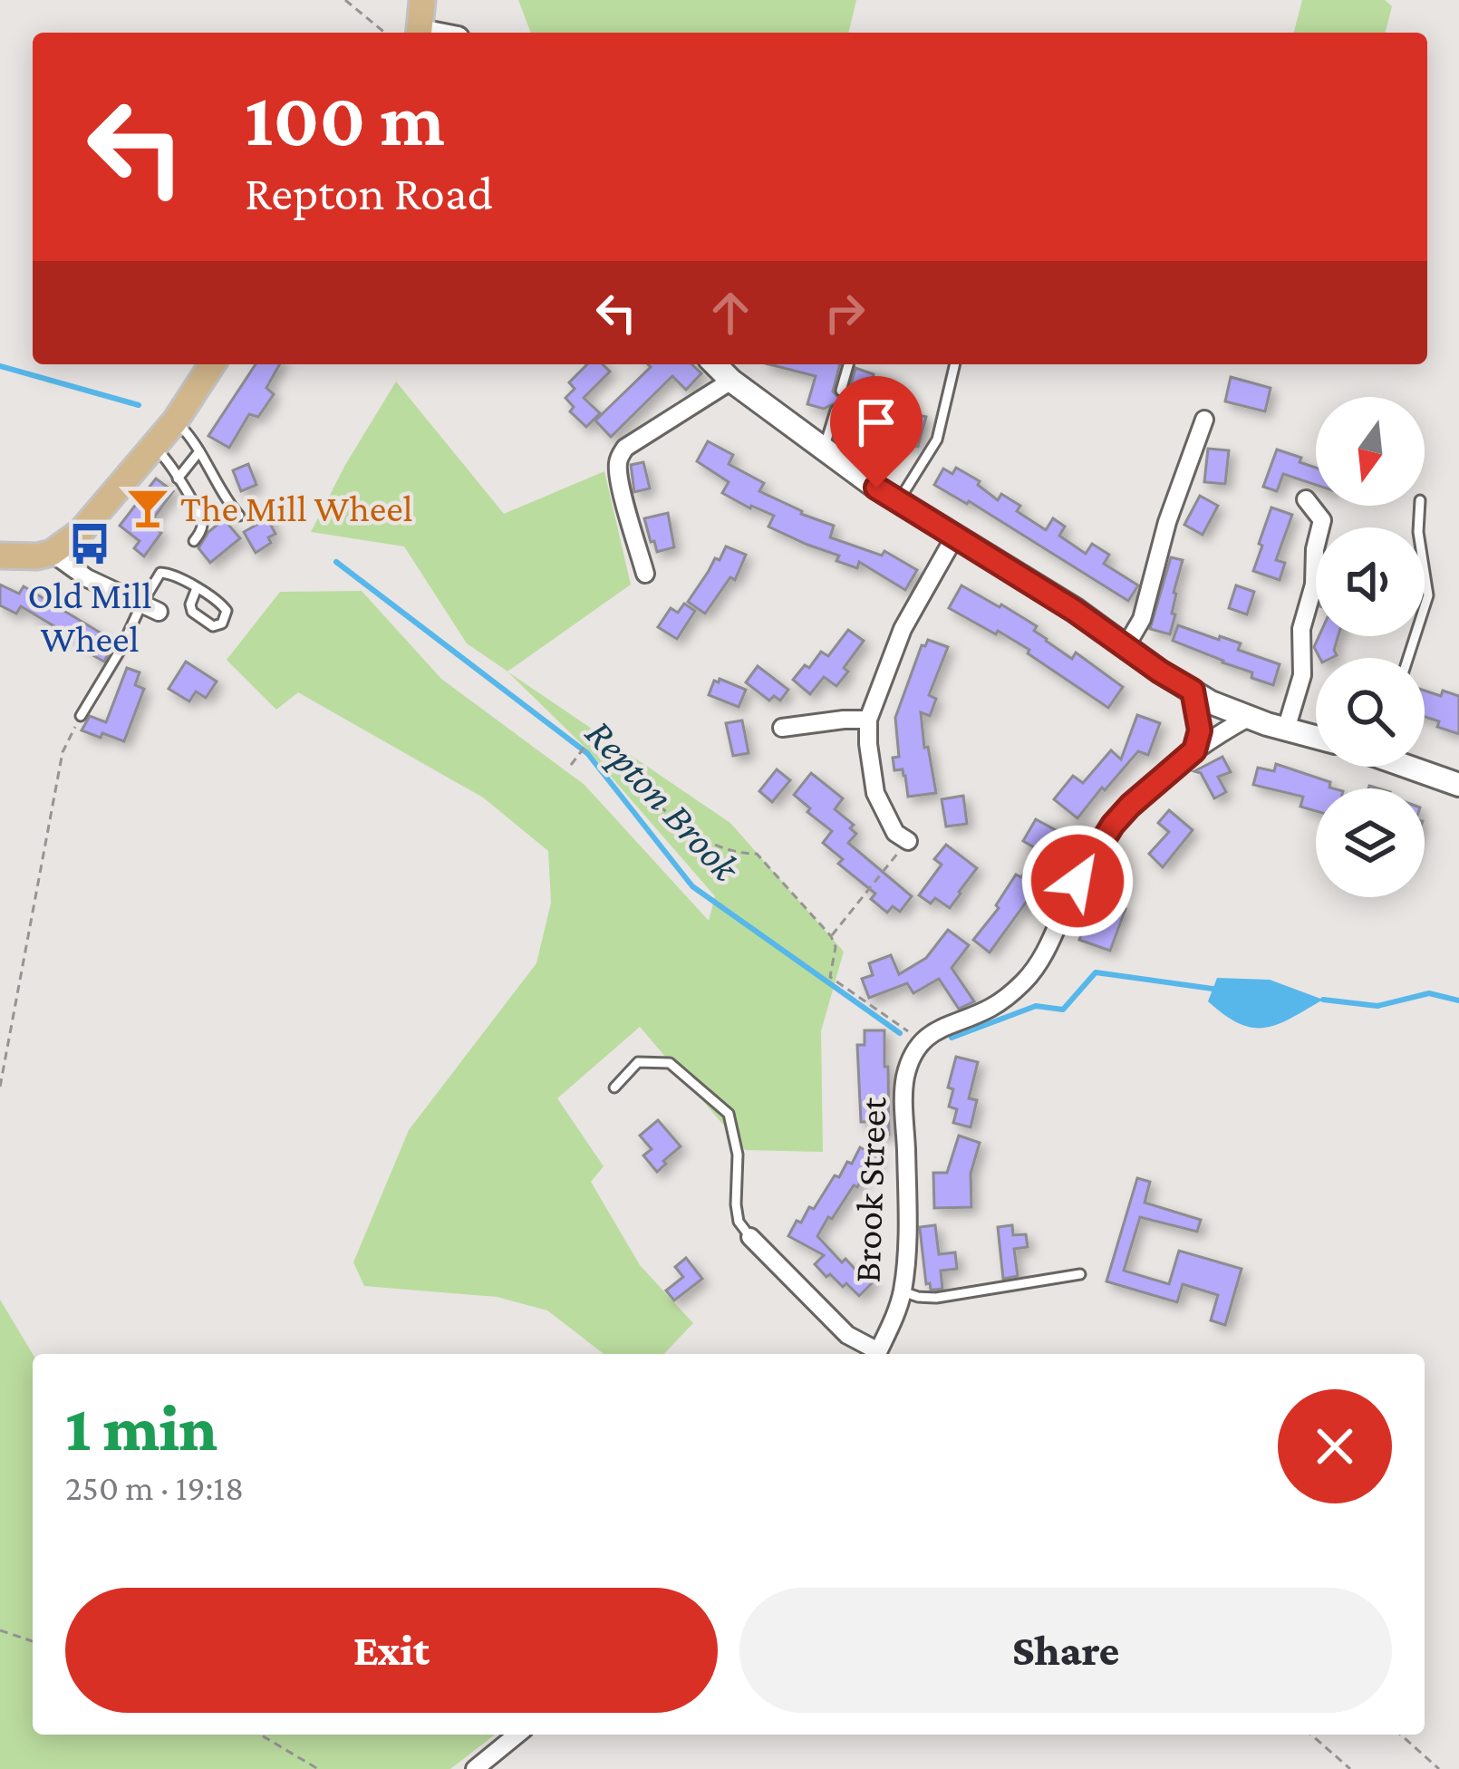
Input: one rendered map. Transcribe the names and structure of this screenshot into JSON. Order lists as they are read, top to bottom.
{
  "streets": {
    "street": ["Brook Street"]
  },
  "water": ["Repton Brook"],
  "places": {
    "bar": ["The Mill Wheel"],
    "bus stop": ["Old Mill Wheel"]
  },
  "north": "bottom",
  "page": {
    "turn": ["100 m", "Repton Road"],
    "heading": ["1 min", "250 m · 19:18"],
    "buttons": ["Exit", "Share"]
  }
}
